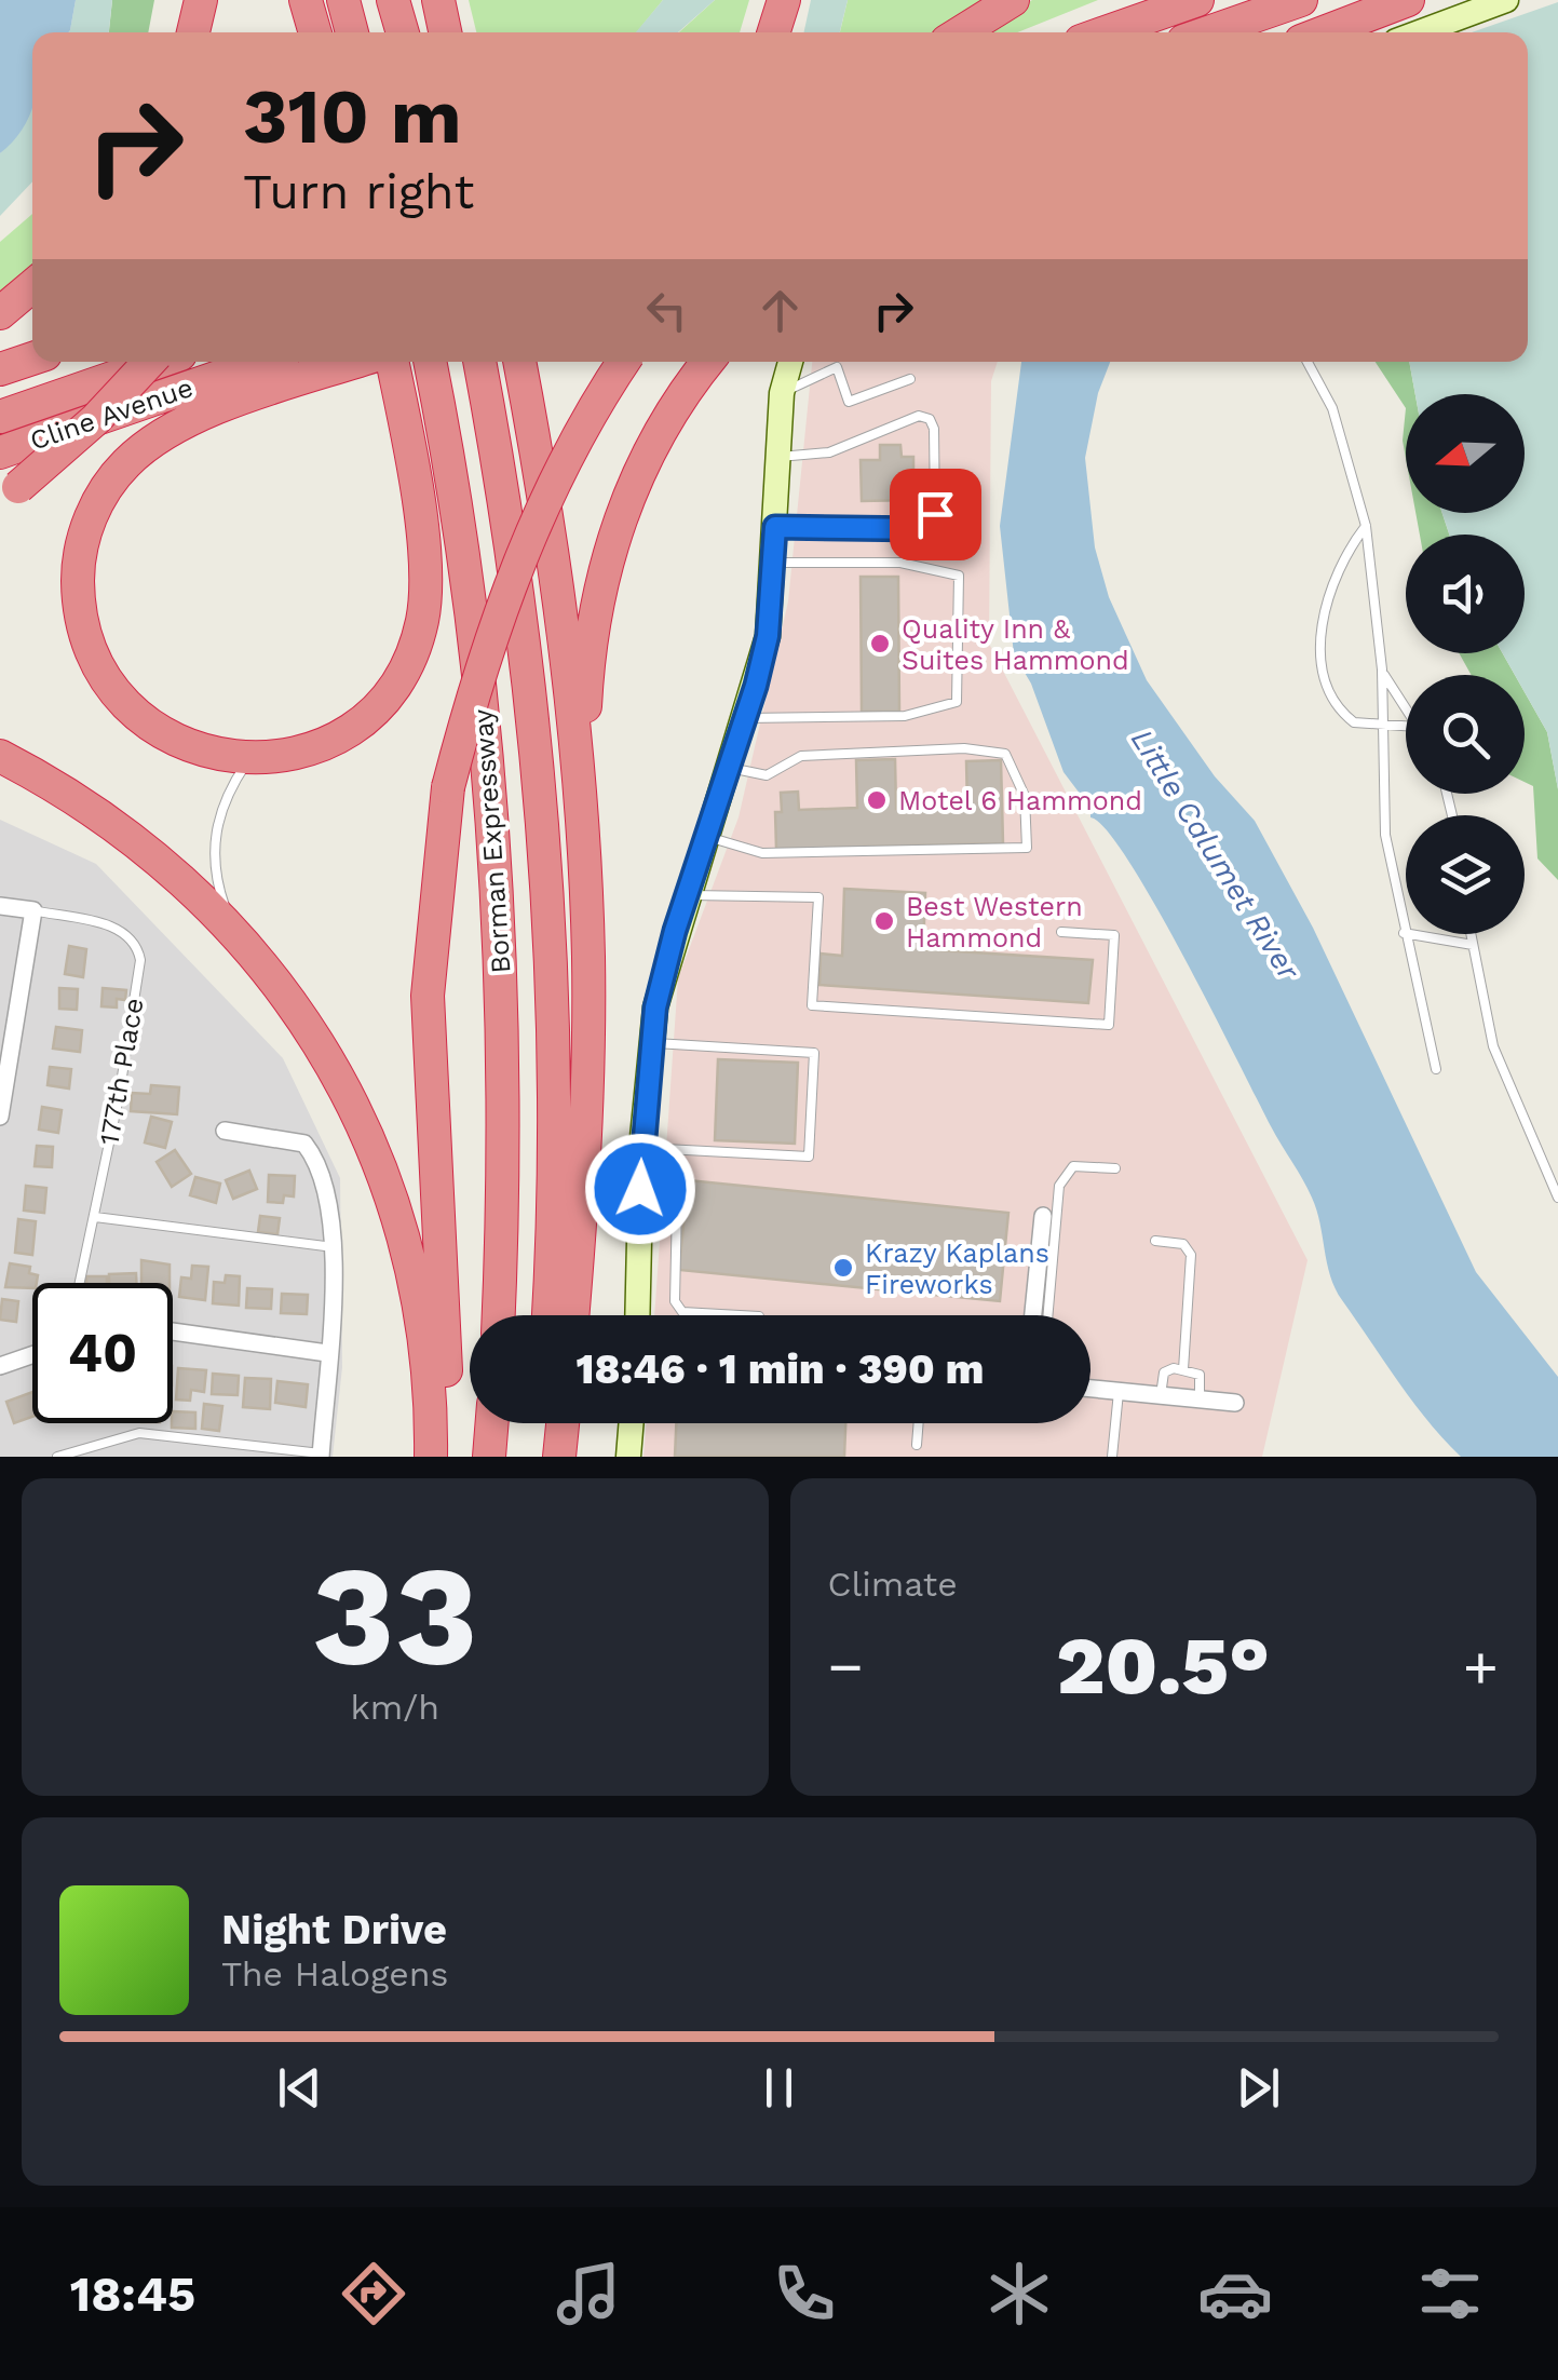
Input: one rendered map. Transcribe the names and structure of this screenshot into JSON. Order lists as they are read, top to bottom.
{
  "streets": {
    "highway": ["Cline Avenue", "Borman Expressway"],
    "lane": ["177th Place"]
  },
  "water": ["Little Calumet River"],
  "places": [
    "Quality Inn & Suites Hammond",
    "Motel 6 Hammond",
    "Best Western Hammond",
    "Krazy Kaplans Fireworks"
  ],
  "north": "left",
  "page": {
    "turn": ["310 m", "Turn right"],
    "limit": "40",
    "trip": "18:46 · 1 min · 390 m",
    "tile": [
      ["33", "km/h"],
      "Climate"
    ],
    "heat": ["−", "20.5°", "+"],
    "song": ["Night Drive", "The Halogens"],
    "tabs": "18:45"
  }
}
